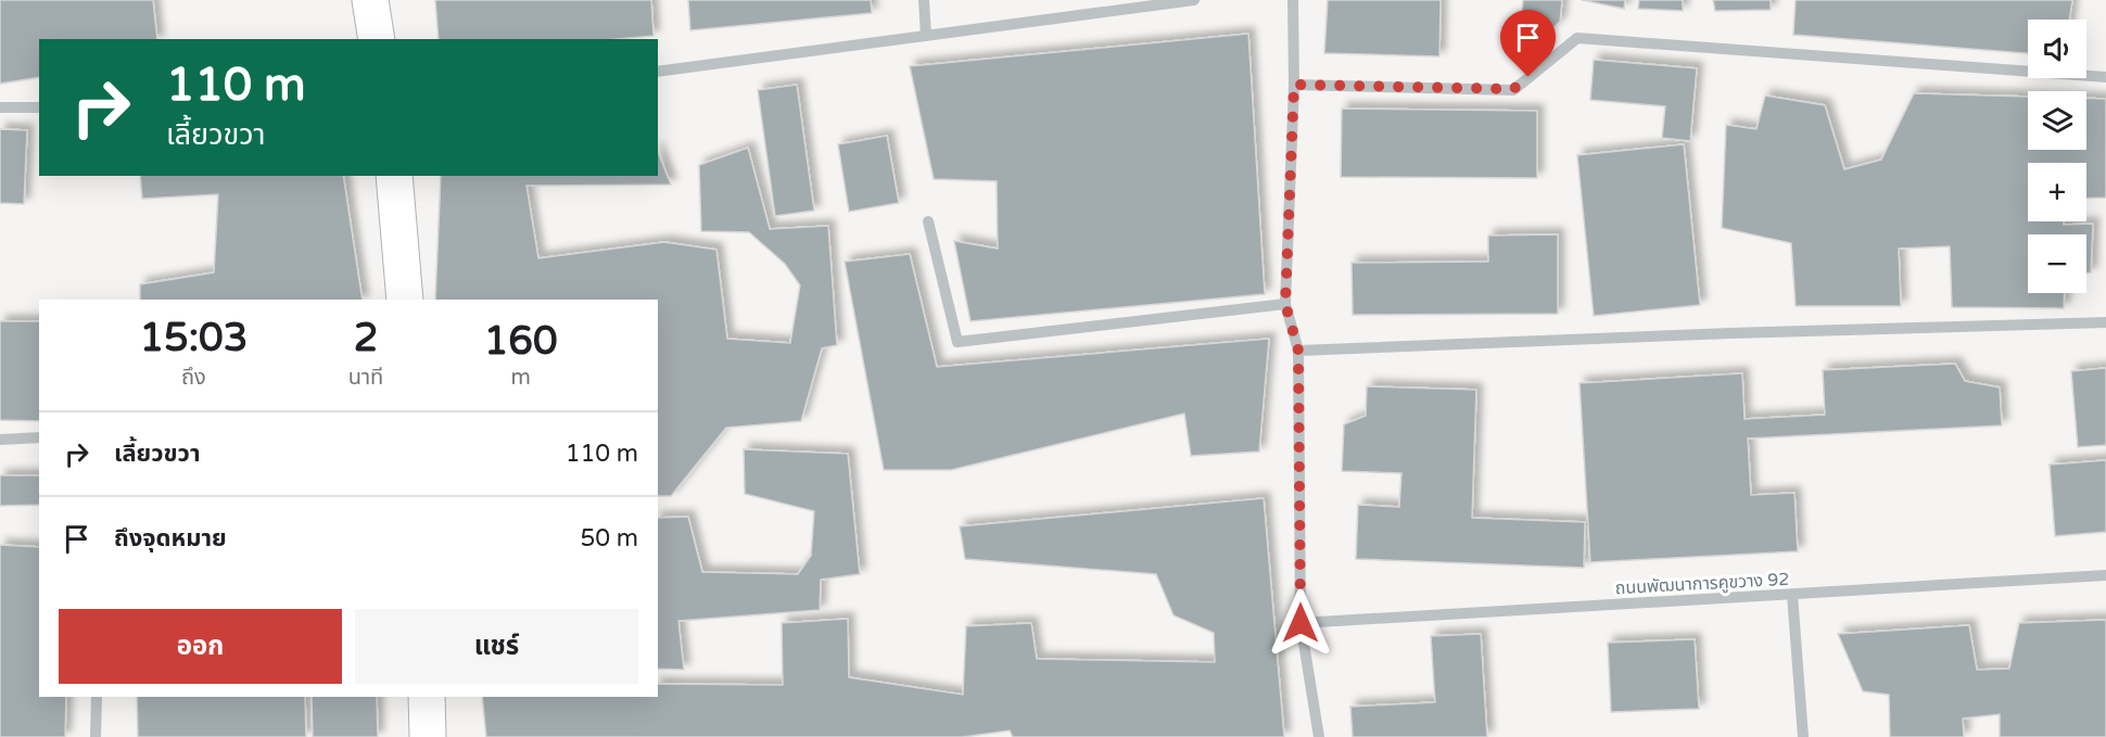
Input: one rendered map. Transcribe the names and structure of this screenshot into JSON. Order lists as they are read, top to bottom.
{
  "streets": {
    "street": ["ถนนพัฒนาการคูขวาง 92"]
  },
  "page": {
    "map_buttons": ["+", "−"],
    "turn": ["110 m", "เลี้ยวขวา"],
    "eta": [
      "15:03",
      "ถึง",
      "2",
      "นาที",
      "160",
      "m"
    ],
    "list": [
      {
        "name": "เลี้ยวขวา",
        "value": "110 m"
      },
      {
        "name": "ถึงจุดหมาย",
        "value": "50 m"
      }
    ],
    "buttons": ["ออก", "แชร์"]
  }
}
